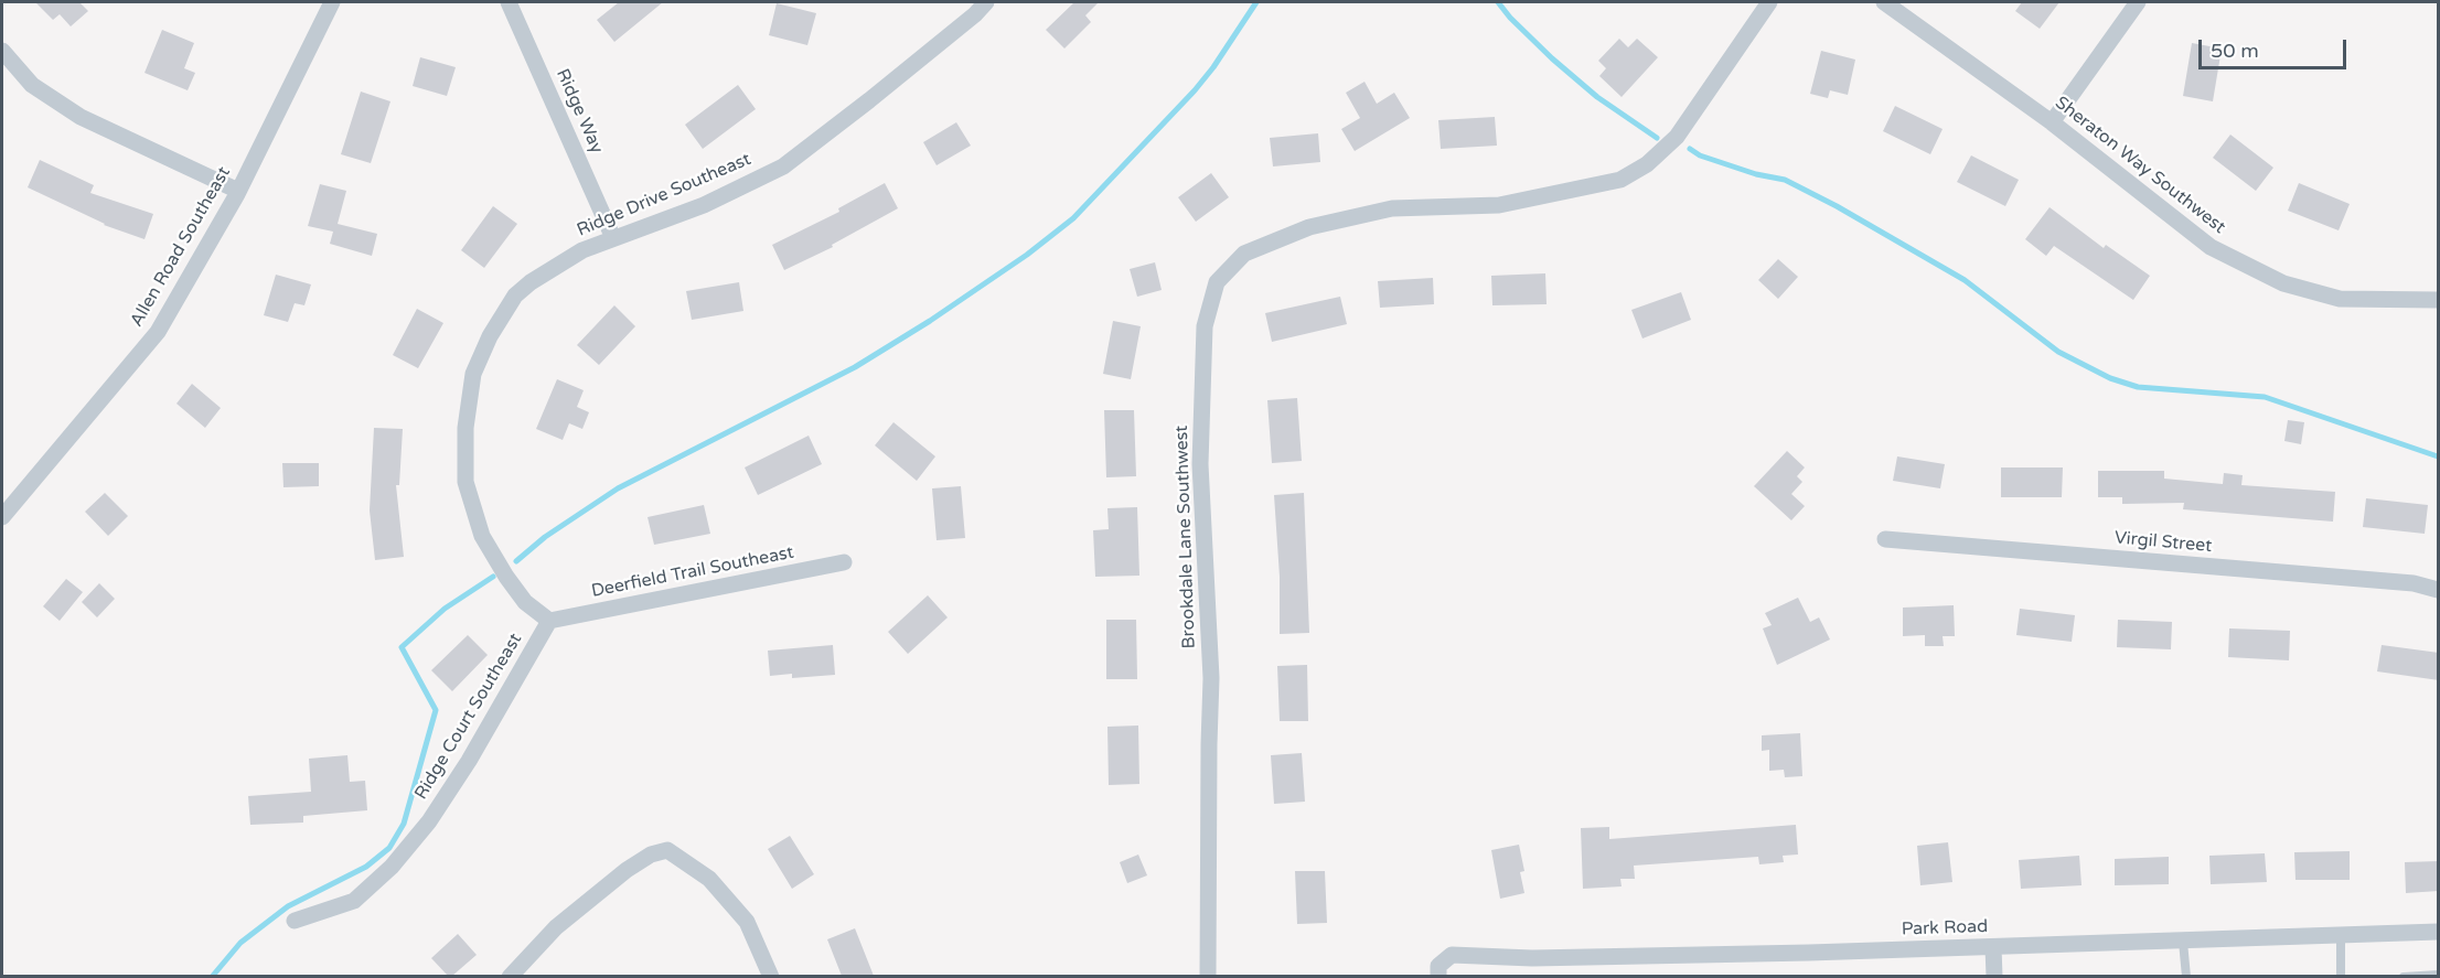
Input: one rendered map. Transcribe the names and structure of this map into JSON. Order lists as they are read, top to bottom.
{
  "streets": {
    "street": [
      "Ridge Way",
      "Sheraton Way Southwest",
      "Ridge Drive Southeast",
      "Allen Road Southeast",
      "Brookdale Lane Southwest",
      "Virgil Street",
      "Deerfield Trail Southeast",
      "Ridge Court Southeast",
      "Park Road"
    ]
  },
  "crossings": [
    ["Ridge Way", "Ridge Drive Southeast"],
    ["Ridge Drive Southeast", "Deerfield Trail Southeast"],
    ["Ridge Drive Southeast", "Ridge Court Southeast"],
    ["Deerfield Trail Southeast", "Ridge Court Southeast"]
  ],
  "scale_bar": "50 m"
}
